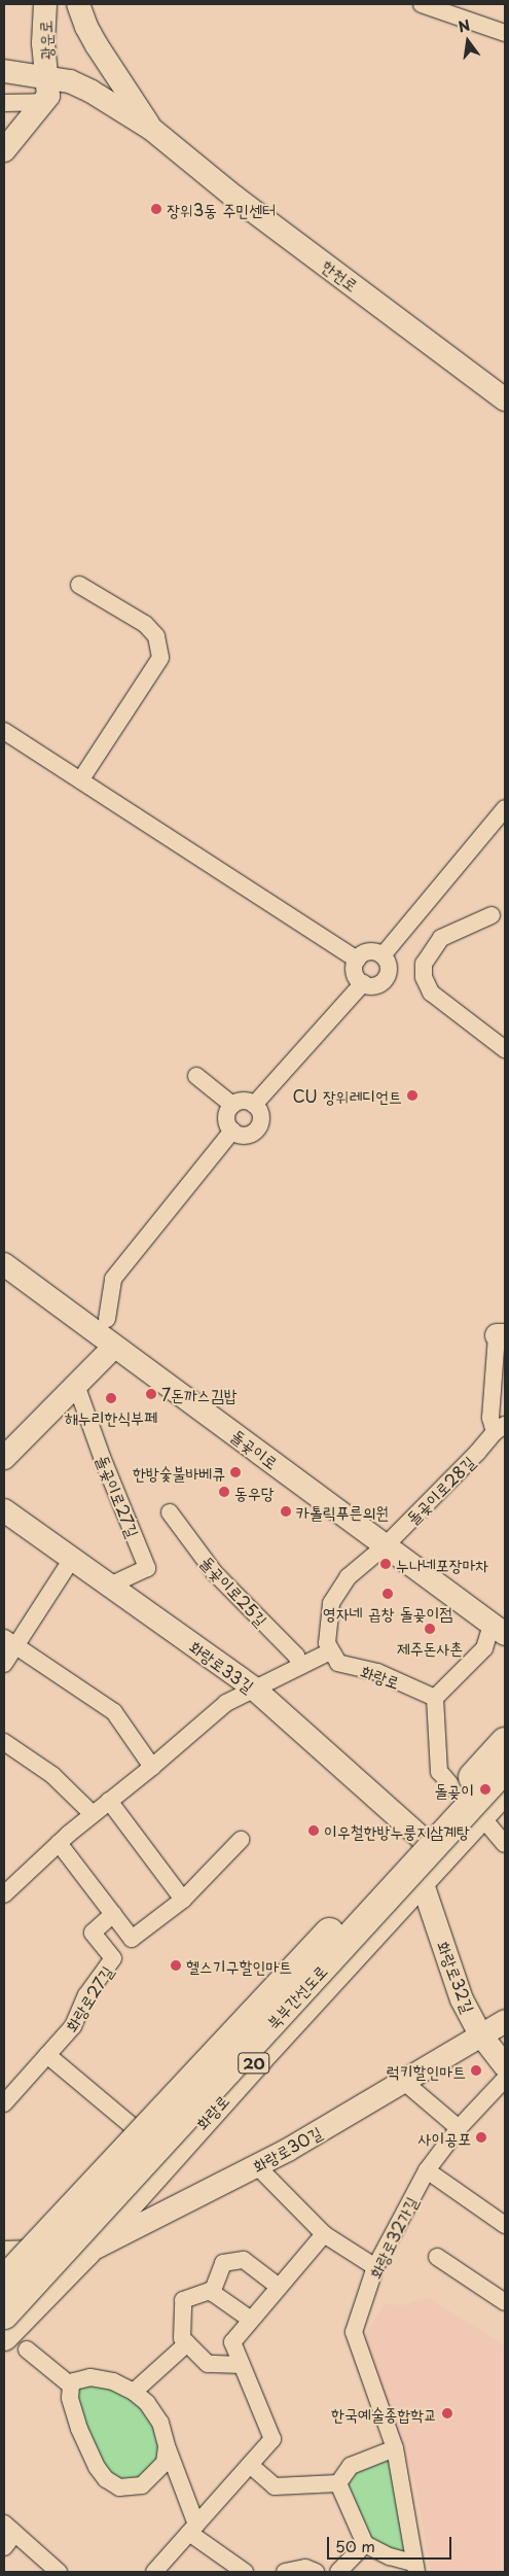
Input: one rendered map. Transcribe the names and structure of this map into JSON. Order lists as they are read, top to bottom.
{
  "streets": {
    "highway": ["북부간선도로"],
    "main road": ["화랑로", "20"],
    "street": [
      "광운로",
      "한천로",
      "돌곶이로",
      "돌곶이로28길",
      "돌곶이로27길",
      "돌곶이로25길",
      "화랑로33길",
      "화랑로32길",
      "화랑로27길",
      "화랑로30길",
      "화랑로32가길"
    ]
  },
  "crossings": [
    ["돌곶이로", "돌곶이로28길"],
    ["돌곶이로27길", "화랑로33길"],
    ["화랑로33길", "화랑로"],
    ["화랑로", "화랑로32길"],
    ["화랑로", "북부간선도로"],
    ["화랑로", "화랑로30길"],
    ["화랑로32길", "화랑로30길"]
  ],
  "places": [
    "장위3동 주민센터",
    "CU 장위레디언트",
    "7돈까스김밥",
    "해누리한식부페",
    "한방숯불바베큐",
    "동우당",
    "카톨릭푸른의원",
    "누나네포장마차",
    "영자네 곱창 돌곶이점",
    "제주돈사촌",
    "돌곶이",
    "이우철한방누룽지삼계탕",
    "헬스기구할인마트",
    "럭키할인마트",
    "사이공포",
    "한국예술종합학교"
  ],
  "scale_bar": "50 m",
  "north": "top"
}
